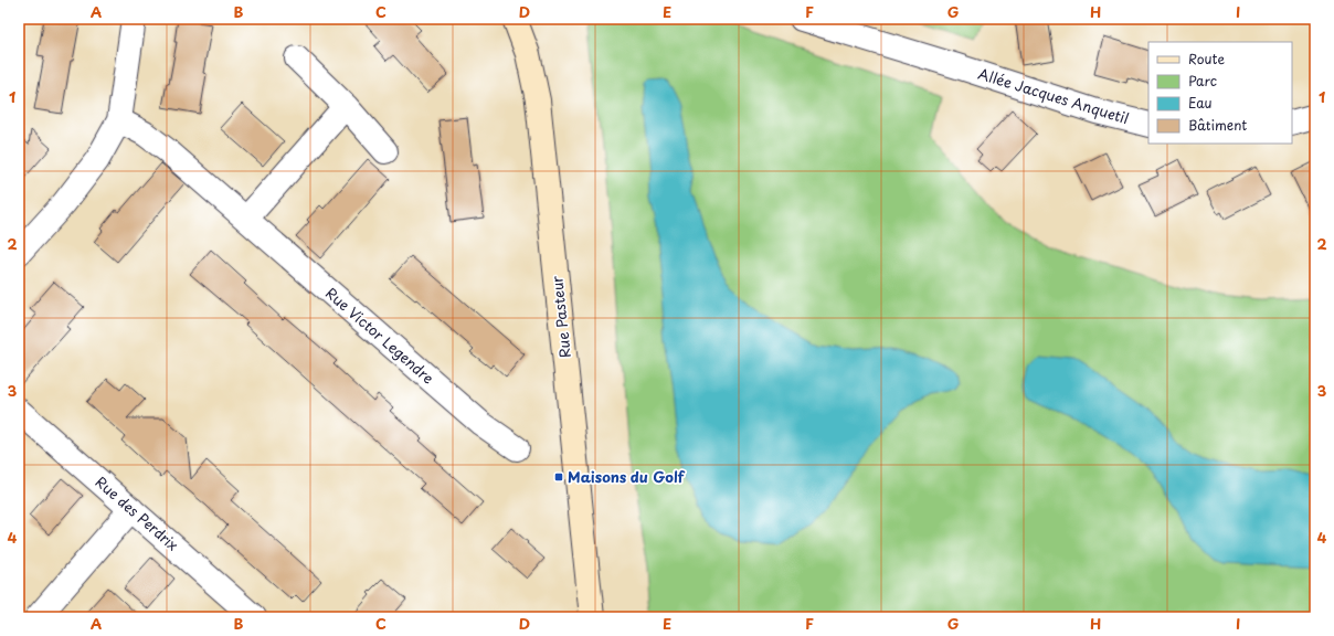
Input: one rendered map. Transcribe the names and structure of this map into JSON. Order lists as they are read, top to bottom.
{
  "streets": {
    "street": [
      "Allée Jacques Anquetil",
      "Rue Pasteur",
      "Rue Victor Legendre",
      "Rue des Perdrix"
    ]
  },
  "places": {
    "transit": ["Maisons du Golf"]
  },
  "legend": [
    "Route",
    "Parc",
    "Eau",
    "Bâtiment"
  ],
  "grid": {
    "columns": [
      "A",
      "B",
      "C",
      "D",
      "E",
      "F",
      "G",
      "H",
      "I"
    ],
    "rows": [
      "1",
      "2",
      "3",
      "4"
    ]
  }
}
